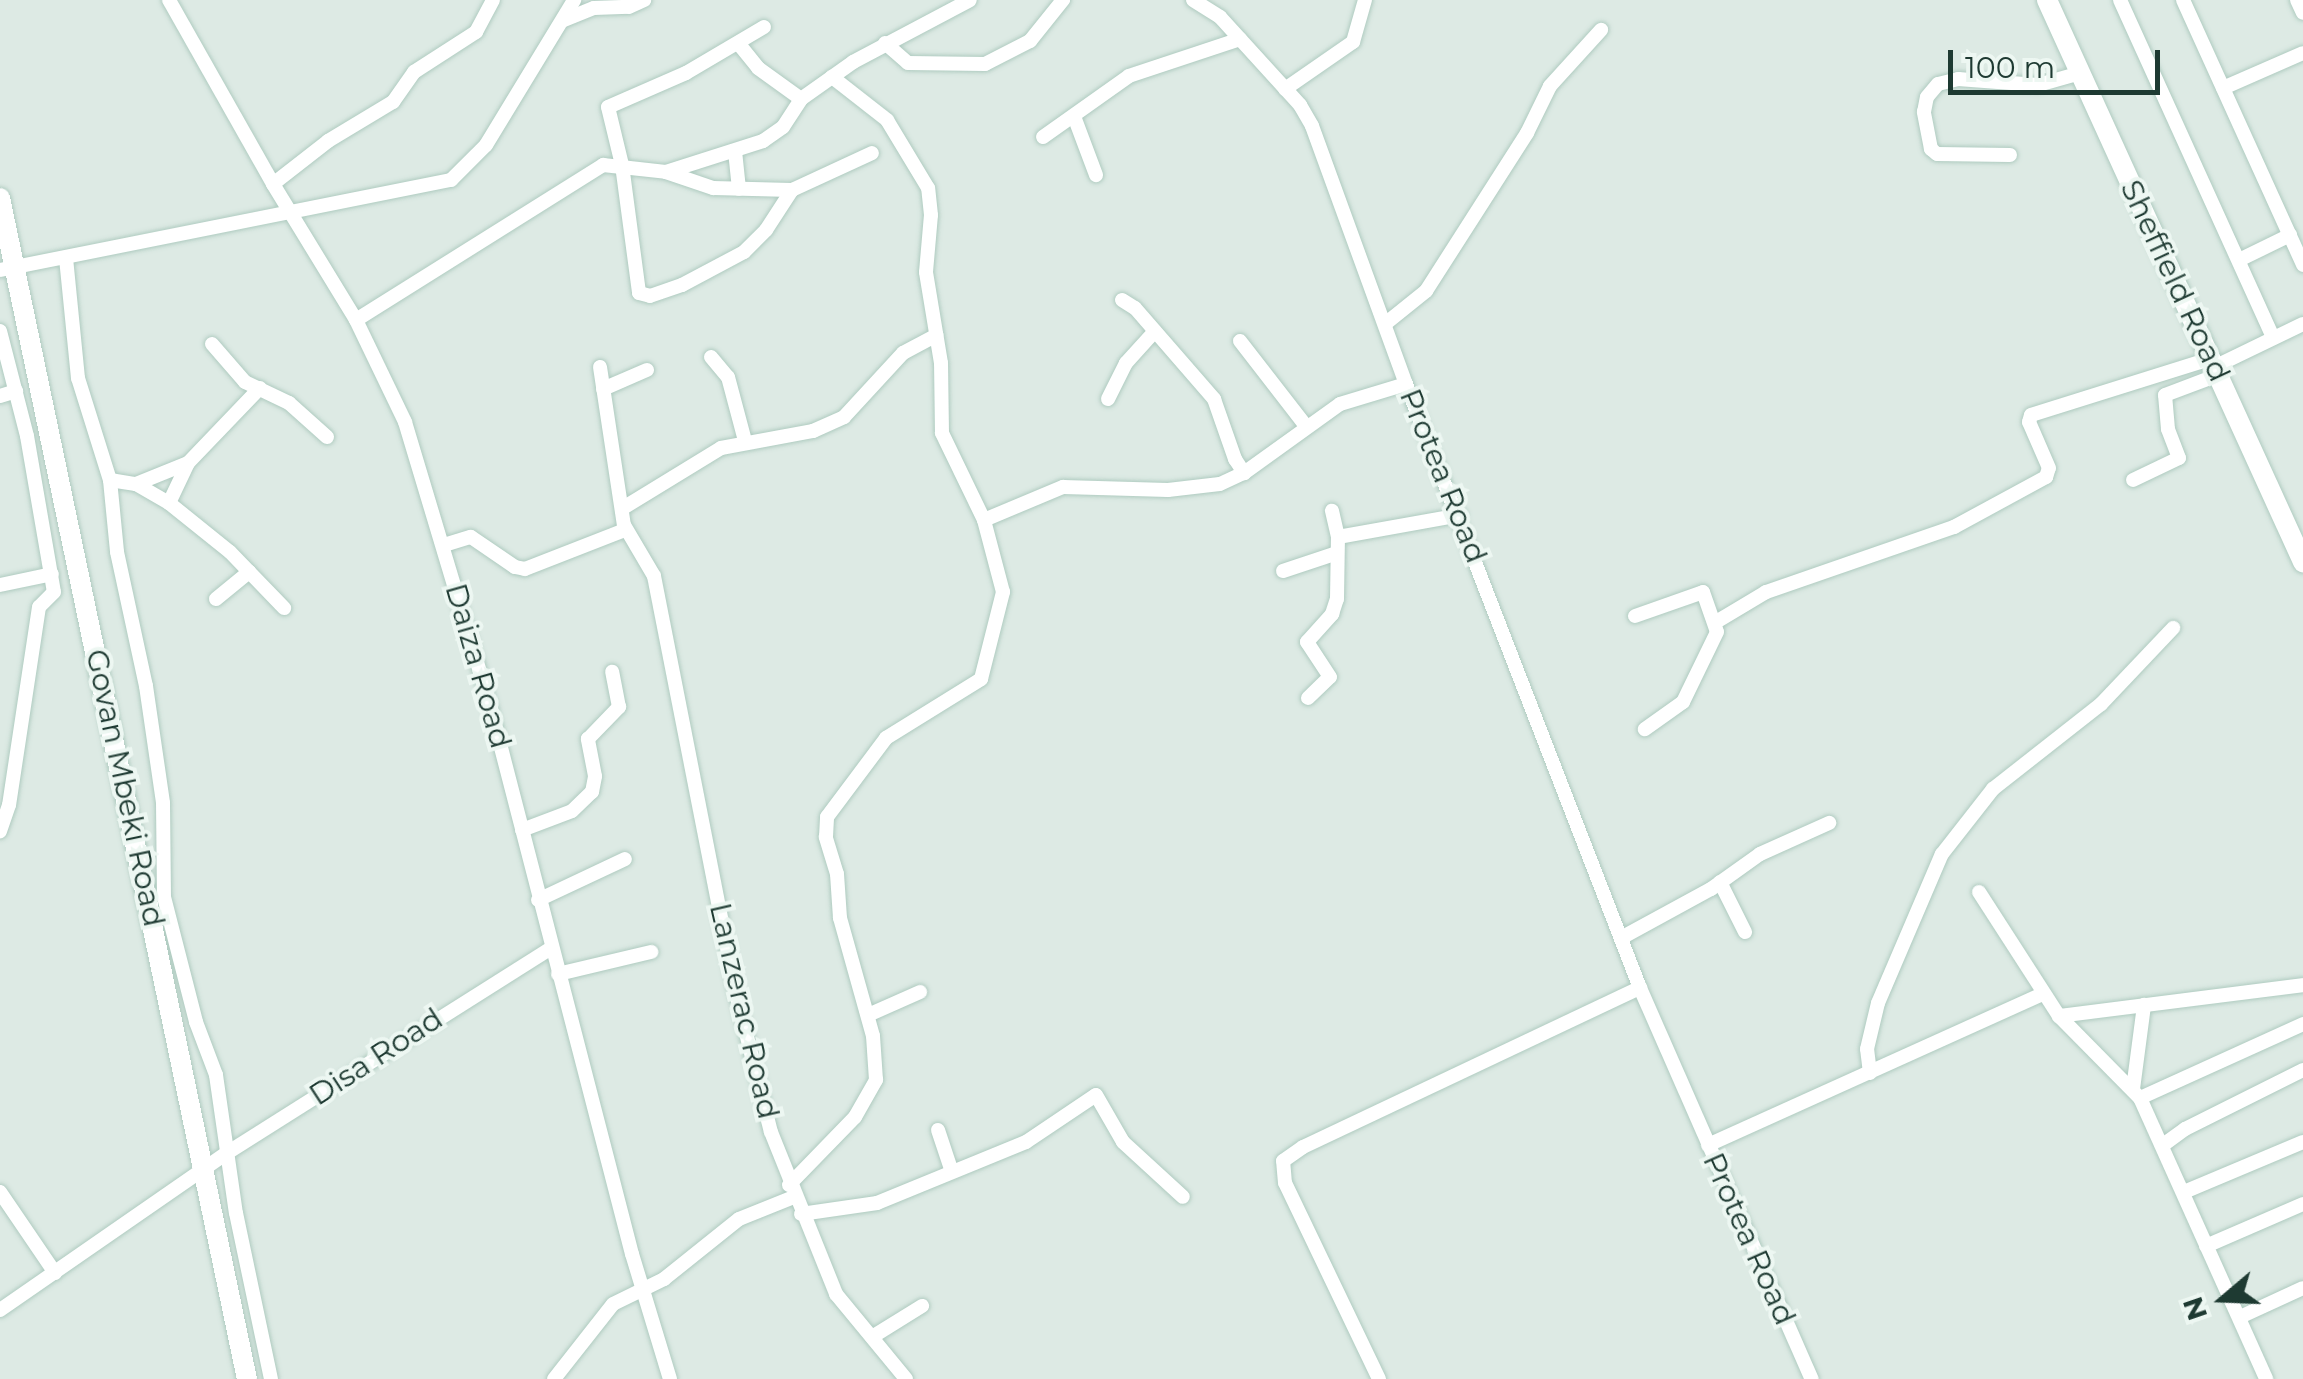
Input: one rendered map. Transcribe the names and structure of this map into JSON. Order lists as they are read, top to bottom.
{
  "streets": {
    "main road": ["Sheffield Road", "Govan Mbeki Road"],
    "street": [
      "Protea Road",
      "Daiza Road",
      "Lanzerac Road",
      "Disa Road"
    ]
  },
  "crossings": [
    ["Daiza Road", "Disa Road"],
    ["Govan Mbeki Road", "Disa Road"]
  ],
  "scale_bar": "100 m",
  "north": "left"
}
